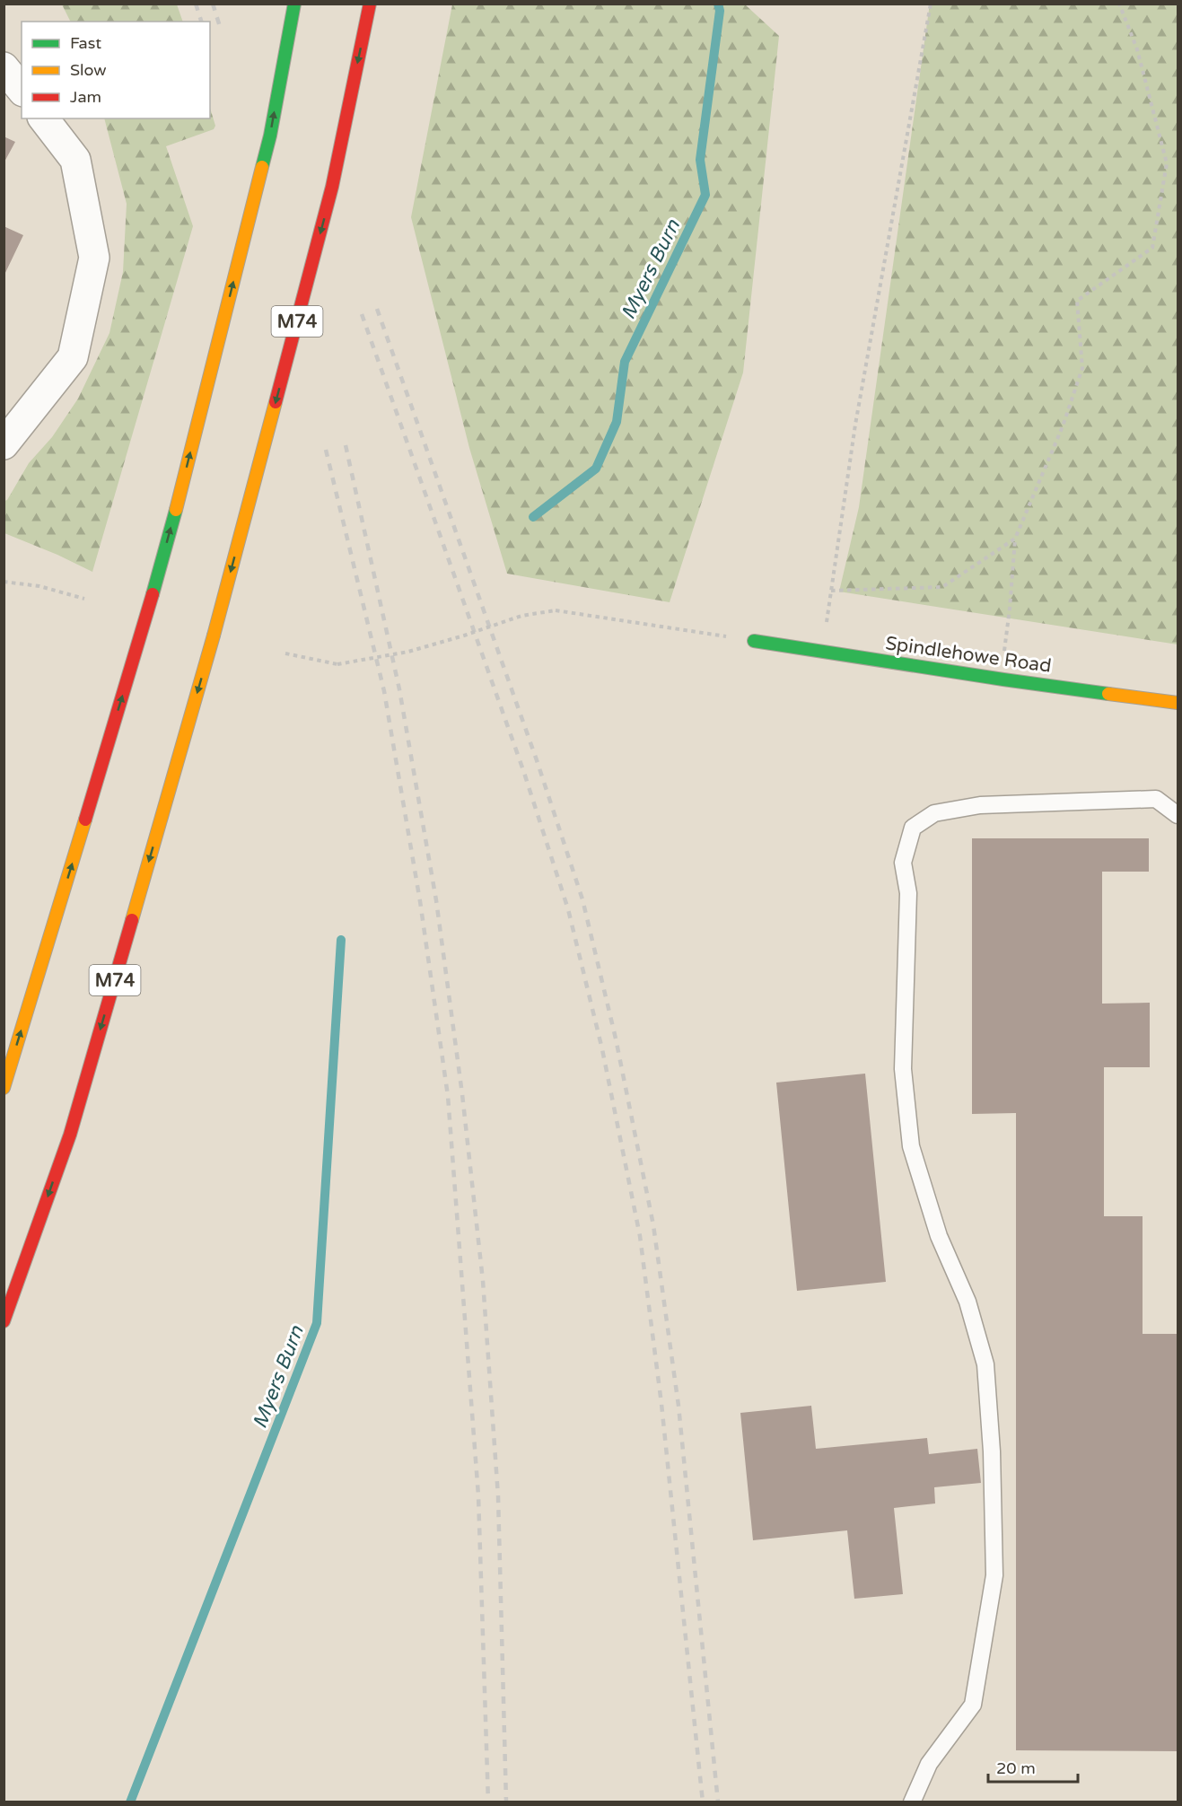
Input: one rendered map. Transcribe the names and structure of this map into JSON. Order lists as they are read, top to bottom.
{
  "streets": {
    "main road": ["M74", "Spindlehowe Road"]
  },
  "water": ["Myers Burn"],
  "legend": ["Fast", "Slow", "Jam"],
  "scale_bar": "20 m"
}
